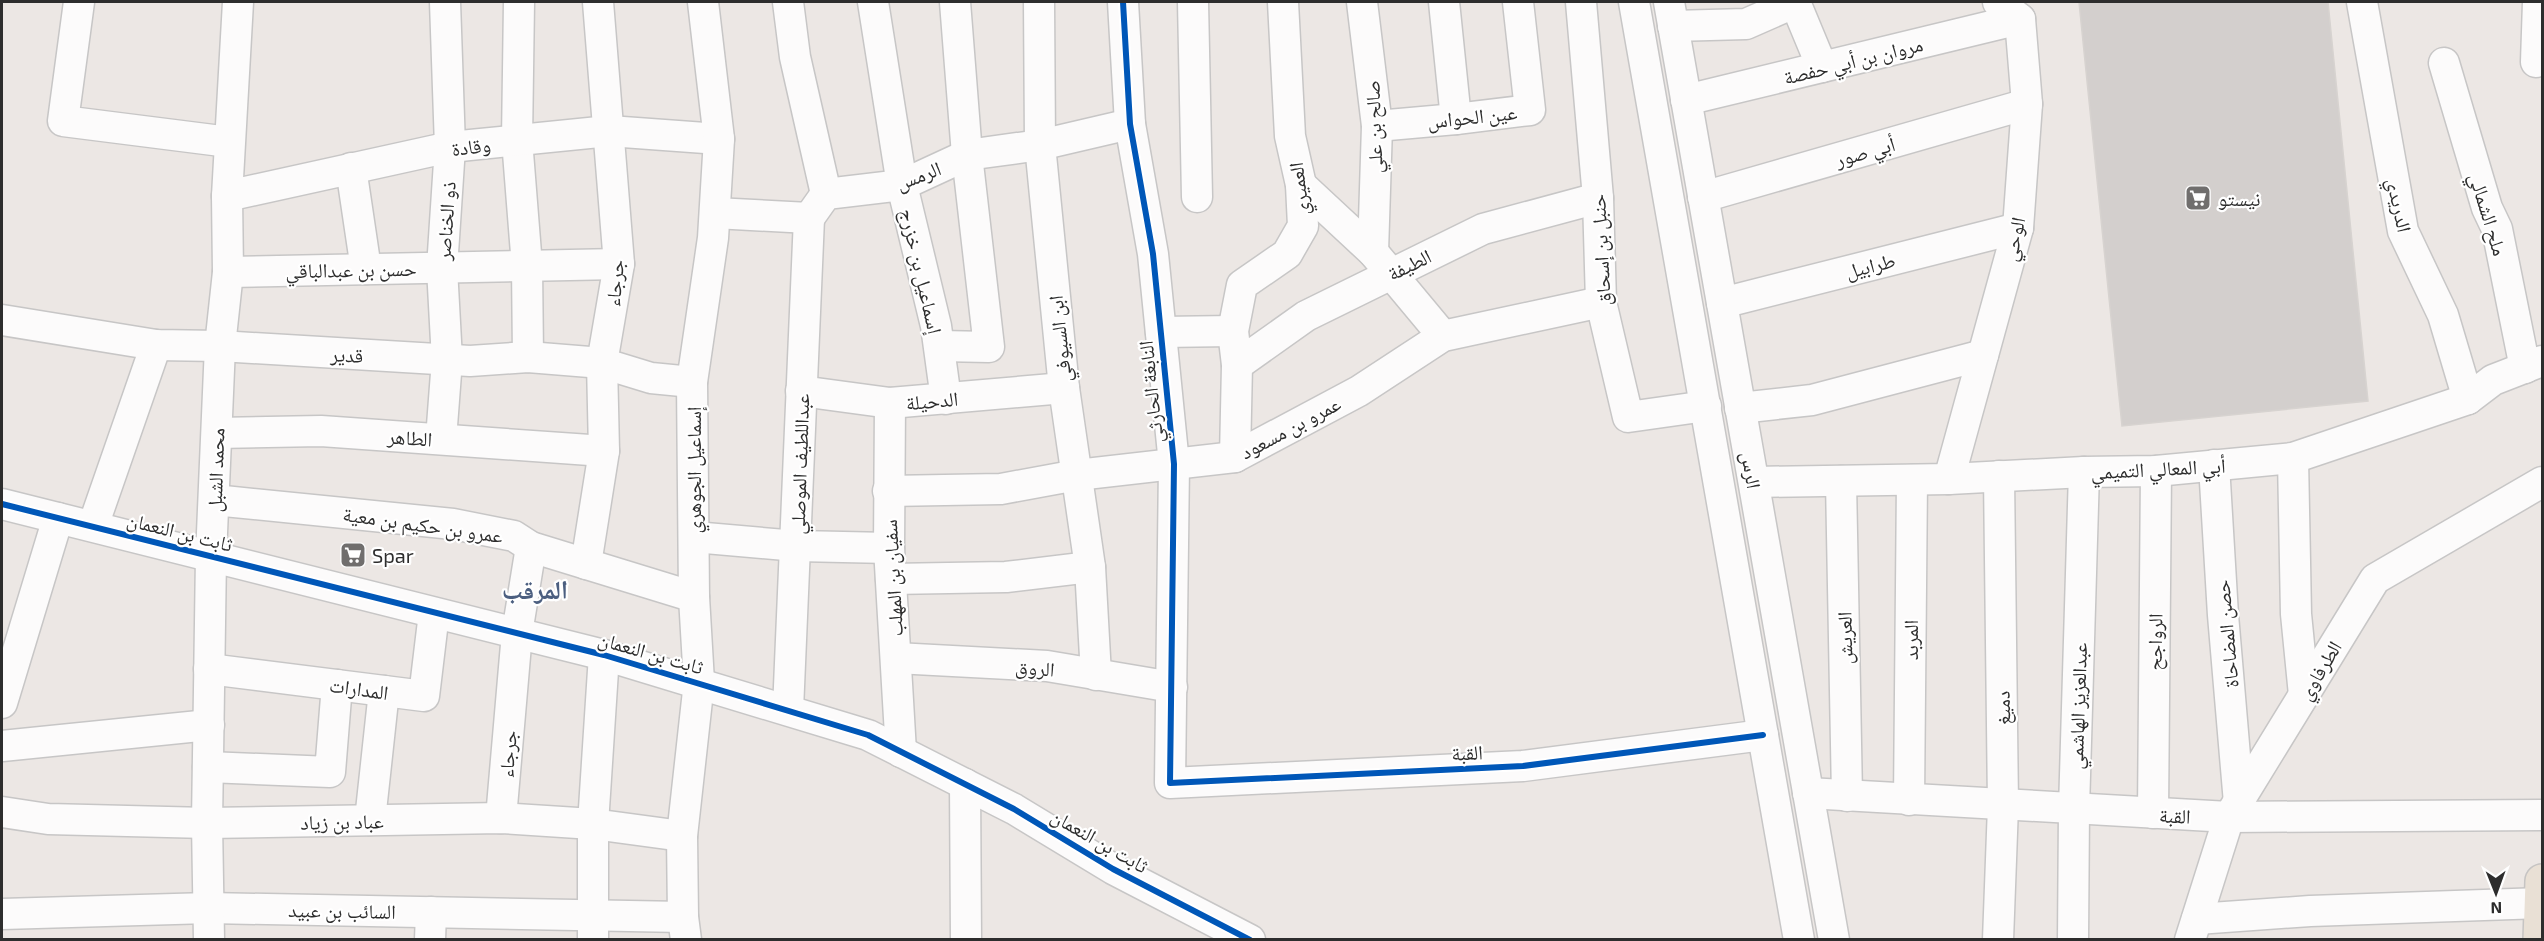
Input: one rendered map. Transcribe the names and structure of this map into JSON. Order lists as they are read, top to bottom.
{
  "streets": {
    "street": [
      "مروان بن أبي حفصة",
      "عين الحواس",
      "صالح بن علي",
      "وقادة",
      "أبي صور",
      "الرمس",
      "العميري",
      "الدريدي",
      "ملح الشمالي",
      "ذو الخناصر",
      "الوحي",
      "حنبل بن إسحاق",
      "الطيفة",
      "طرابيل",
      "حسن بن عبدالباقي",
      "إسماعيل بن خزرج",
      "جرجاء",
      "ابن السيوفي",
      "قدير",
      "النابغة الحارثي",
      "الدحيلة",
      "عمرو بن مسعود",
      "الطاهر",
      "عبداللطيف الموصلي",
      "أبي المعالي التميمي",
      "محمد الشبل",
      "إسماعيل الجوهري",
      "الرس",
      "عمرو بن حكيم بن معية",
      "ثابت بن النعمان",
      "سفيان بن المهلب",
      "حصن المضاحاة",
      "العريش",
      "المربد",
      "الرواجح",
      "الروق",
      "الطرفاوي",
      "المدارات",
      "عبدالعزيز الهاشمي",
      "دميغ",
      "القبة",
      "عباد بن زياد",
      "السائب بن عبيد"
    ]
  },
  "crossings": [
    ["مروان بن أبي حفصة", "الوحي"],
    ["مروان بن أبي حفصة", "الرس"],
    ["عين الحواس", "صالح بن علي"],
    ["صالح بن علي", "الطيفة"],
    ["وقادة", "ذو الخناصر"],
    ["وقادة", "جرجاء"],
    ["وقادة", "محمد الشبل"],
    ["وقادة", "إسماعيل الجوهري"],
    ["أبي صور", "الوحي"],
    ["أبي صور", "الرس"],
    ["الرمس", "إسماعيل بن خزرج"],
    ["الرمس", "ابن السيوفي"],
    ["الرمس", "النابغة الحارثي"],
    ["العميري", "الطيفة"],
    ["العميري", "عمرو بن مسعود"],
    ["الدريدي", "أبي المعالي التميمي"],
    ["ملح الشمالي", "أبي المعالي التميمي"],
    ["ذو الخناصر", "حسن بن عبدالباقي"],
    ["ذو الخناصر", "قدير"],
    ["ذو الخناصر", "الطاهر"],
    ["الوحي", "طرابيل"],
    ["الوحي", "أبي المعالي التميمي"],
    ["حنبل بن إسحاق", "الطيفة"],
    ["حنبل بن إسحاق", "عمرو بن مسعود"],
    ["حنبل بن إسحاق", "الرس"],
    ["طرابيل", "الرس"],
    ["حسن بن عبدالباقي", "جرجاء"],
    ["حسن بن عبدالباقي", "محمد الشبل"],
    ["إسماعيل بن خزرج", "الدحيلة"],
    ["جرجاء", "قدير"],
    ["جرجاء", "الطاهر"],
    ["جرجاء", "عمرو بن حكيم بن معية"],
    ["جرجاء", "ثابت بن النعمان"],
    ["جرجاء", "عباد بن زياد"],
    ["ابن السيوفي", "الدحيلة"],
    ["ابن السيوفي", "عمرو بن مسعود"],
    ["ابن السيوفي", "الروق"],
    ["قدير", "محمد الشبل"],
    ["قدير", "إسماعيل الجوهري"],
    ["النابغة الحارثي", "عمرو بن مسعود"],
    ["النابغة الحارثي", "الروق"],
    ["النابغة الحارثي", "القبة"],
    ["الدحيلة", "عبداللطيف الموصلي"],
    ["الدحيلة", "سفيان بن المهلب"],
    ["عمرو بن مسعود", "سفيان بن المهلب"],
    ["الطاهر", "محمد الشبل"],
    ["عبداللطيف الموصلي", "ثابت بن النعمان"],
    ["أبي المعالي التميمي", "الرس"],
    ["أبي المعالي التميمي", "حصن المضاحاة"],
    ["أبي المعالي التميمي", "العريش"],
    ["أبي المعالي التميمي", "المربد"],
    ["أبي المعالي التميمي", "الرواجح"],
    ["أبي المعالي التميمي", "عبدالعزيز الهاشمي"],
    ["أبي المعالي التميمي", "دميغ"],
    ["محمد الشبل", "عمرو بن حكيم بن معية"],
    ["محمد الشبل", "ثابت بن النعمان"],
    ["محمد الشبل", "المدارات"],
    ["محمد الشبل", "عباد بن زياد"],
    ["محمد الشبل", "السائب بن عبيد"],
    ["إسماعيل الجوهري", "عمرو بن حكيم بن معية"],
    ["إسماعيل الجوهري", "ثابت بن النعمان"],
    ["إسماعيل الجوهري", "عباد بن زياد"],
    ["إسماعيل الجوهري", "السائب بن عبيد"],
    ["الرس", "القبة"],
    ["ثابت بن النعمان", "سفيان بن المهلب"],
    ["ثابت بن النعمان", "المدارات"],
    ["سفيان بن المهلب", "الروق"],
    ["حصن المضاحاة", "الطرفاوي"],
    ["حصن المضاحاة", "القبة"],
    ["العريش", "القبة"],
    ["المربد", "القبة"],
    ["الرواجح", "القبة"],
    ["الطرفاوي", "القبة"],
    ["عبدالعزيز الهاشمي", "القبة"],
    ["دميغ", "القبة"]
  ],
  "districts": ["المرقب"],
  "places": {
    "supermarket": ["نيستو", "Spar"]
  },
  "north": "bottom"
}
